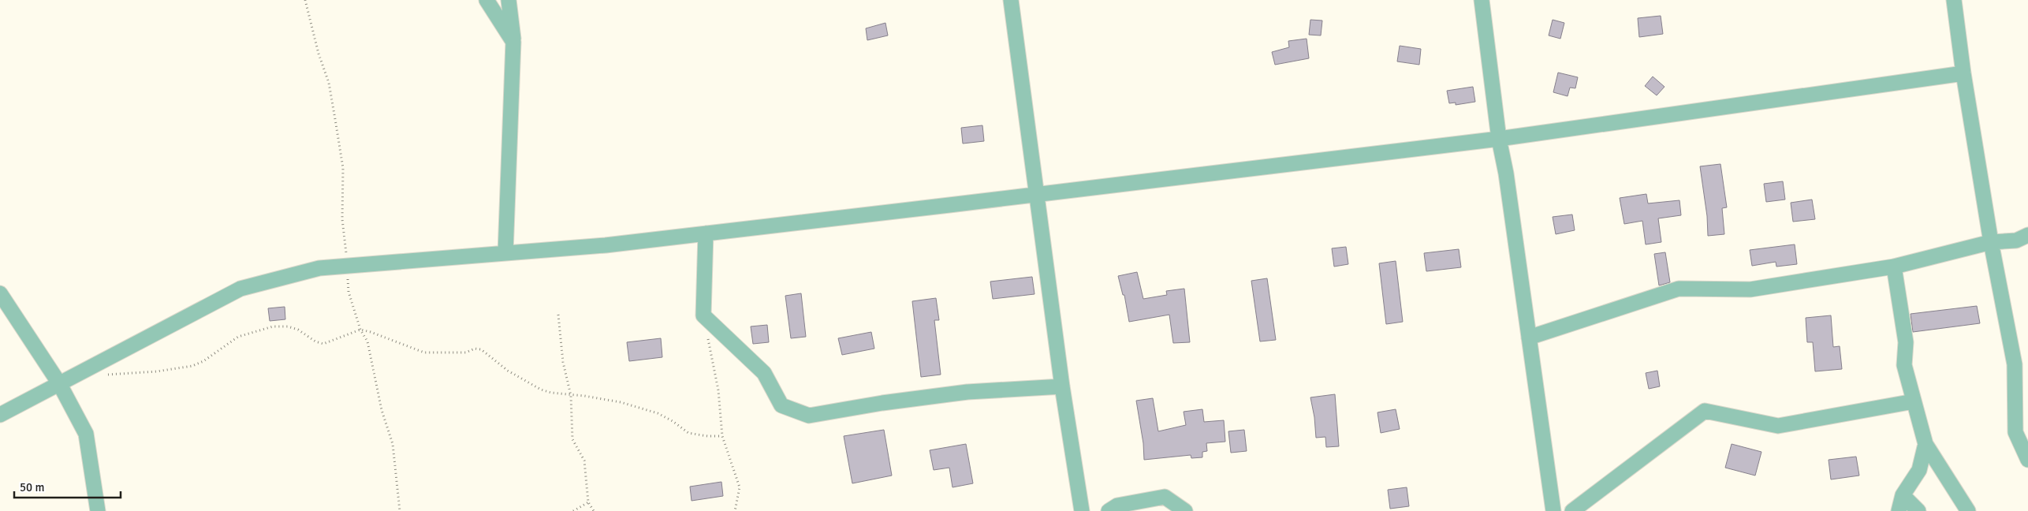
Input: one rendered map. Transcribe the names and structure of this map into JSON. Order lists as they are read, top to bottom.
{
  "scale_bar": "50 m"
}
